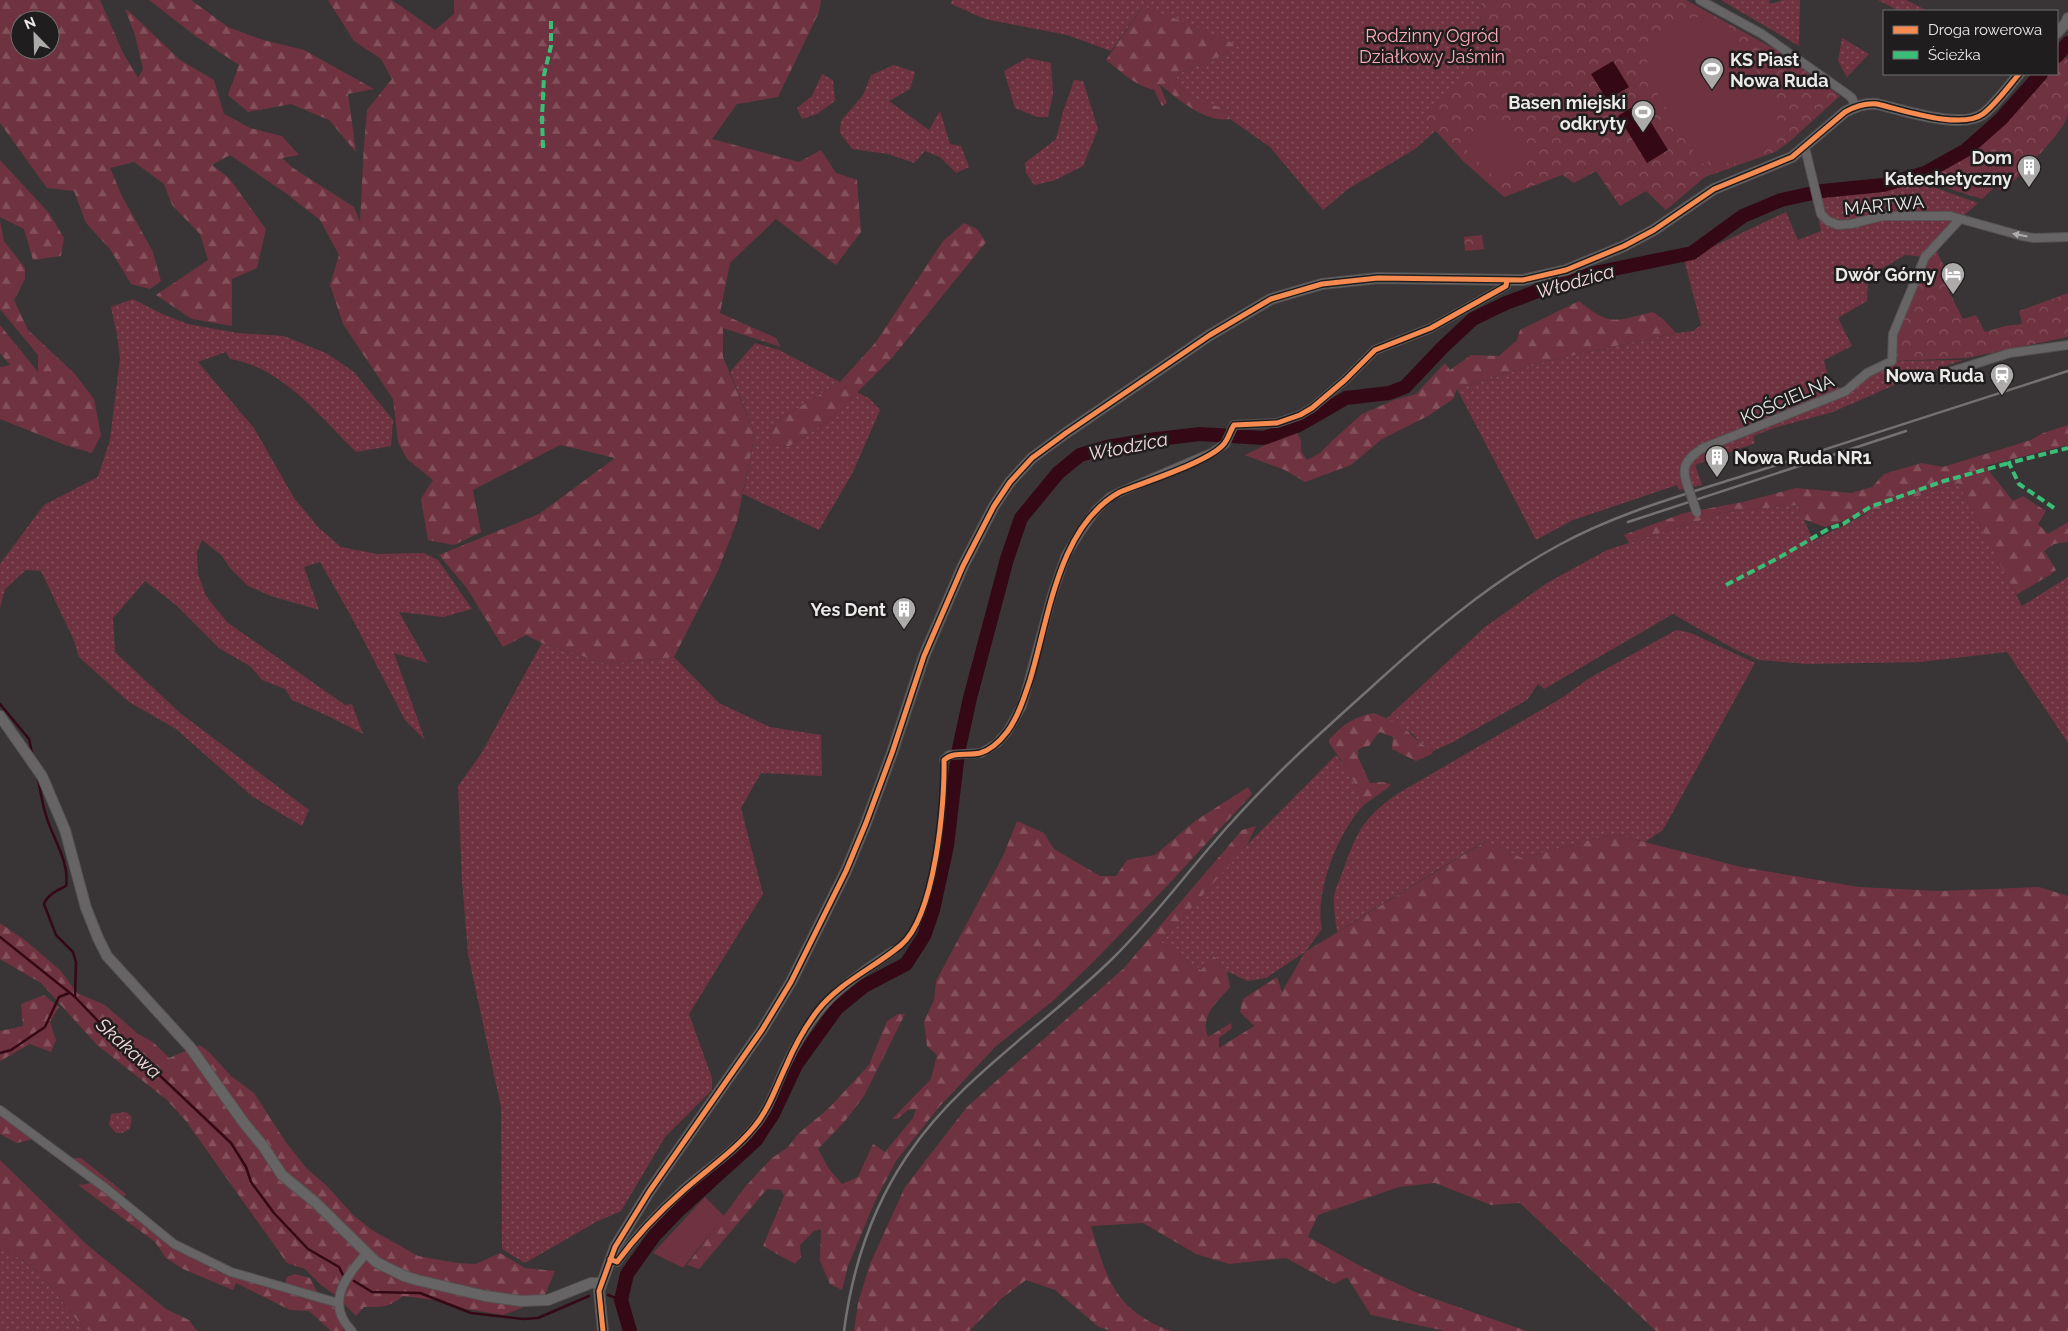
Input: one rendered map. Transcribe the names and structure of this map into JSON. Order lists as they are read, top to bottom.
{
  "streets": {
    "street": ["MARTWA", "KOŚCIELNA"]
  },
  "crossings": [
    ["MARTWA", "KOŚCIELNA"]
  ],
  "water": ["Włodzica", "Skakawa"],
  "parks": ["Rodzinny Ogród Działkowy Jaśmin"],
  "places": {
    "sports": ["KS Piast Nowa Ruda", "Basen miejski odkryty"],
    "building": ["Dom Katechetyczny", "Nowa Ruda NR1", "Yes Dent"],
    "hotel": ["Dwór Górny"],
    "station": ["Nowa Ruda"]
  },
  "legend": ["Droga rowerowa", "Ścieżka"],
  "north": "top left"
}
